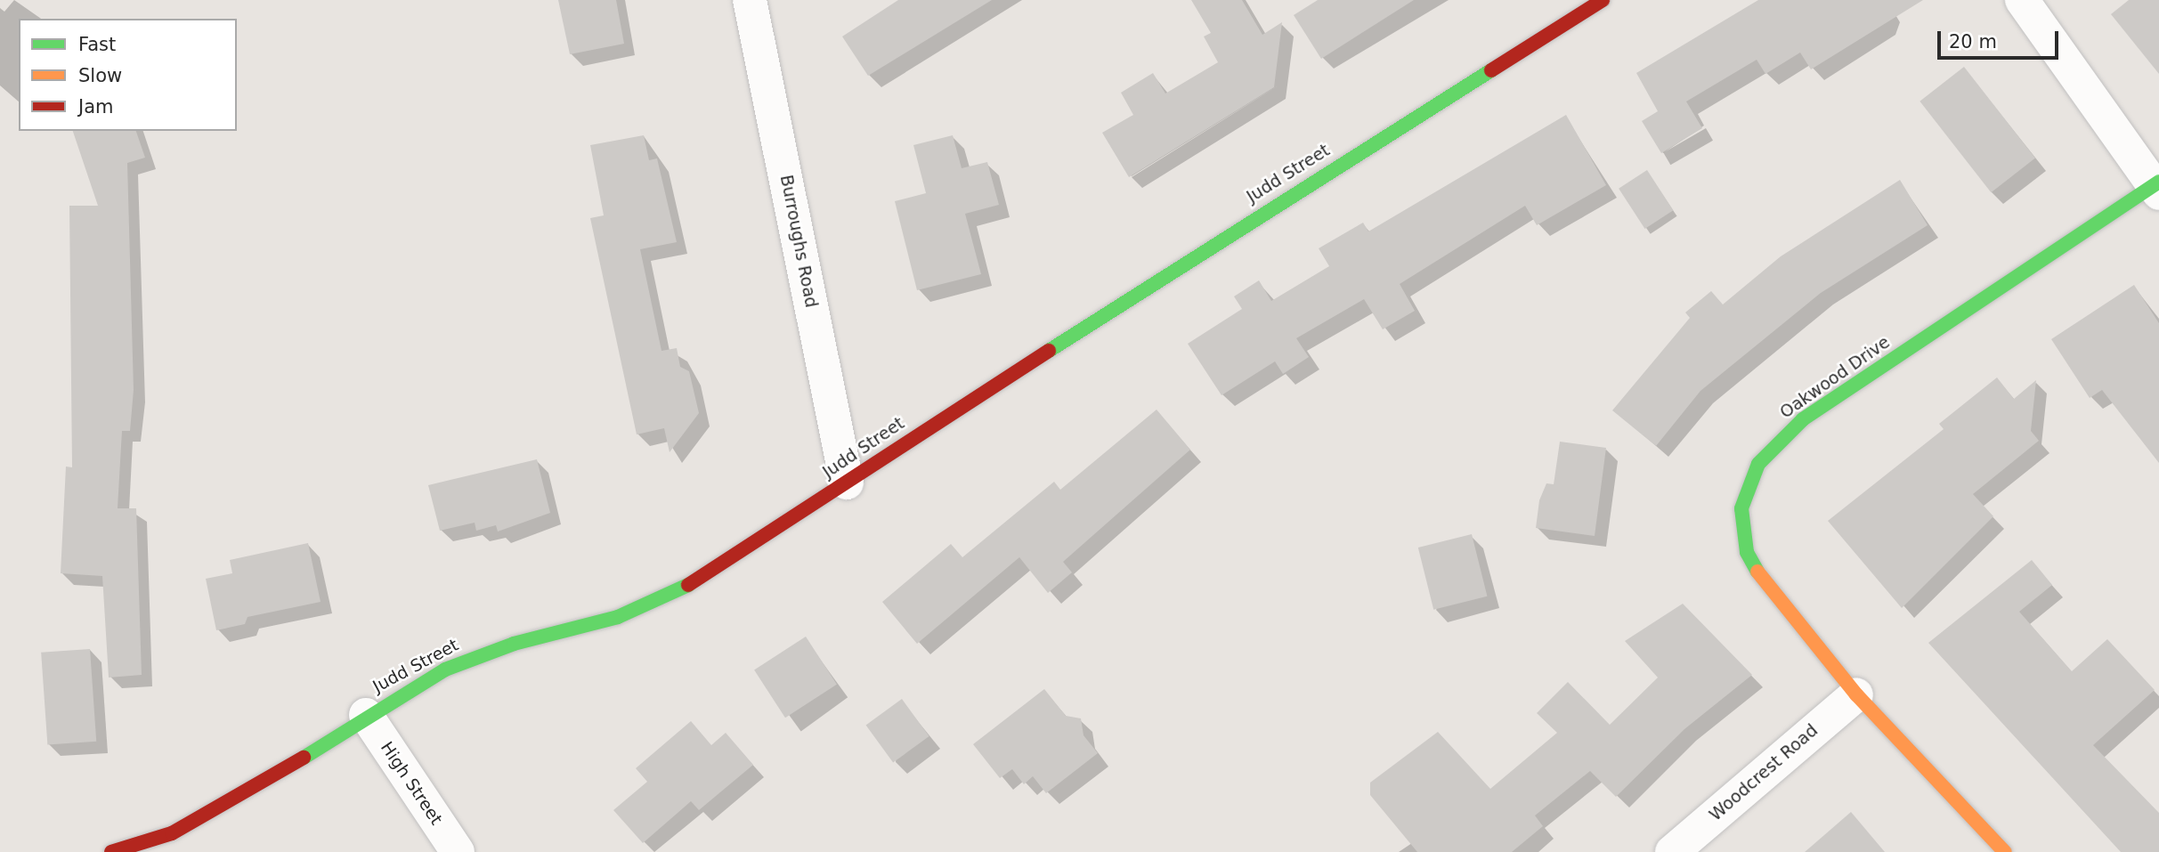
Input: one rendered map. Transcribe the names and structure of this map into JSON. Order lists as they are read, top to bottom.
{
  "streets": {
    "street": [
      "Judd Street",
      "Burroughs Road",
      "Oakwood Drive",
      "Woodcrest Road",
      "High Street"
    ]
  },
  "crossings": [
    ["Judd Street", "Burroughs Road"],
    ["Judd Street", "High Street"],
    ["Oakwood Drive", "Woodcrest Road"]
  ],
  "legend": ["Fast", "Slow", "Jam"],
  "scale_bar": "20 m"
}
